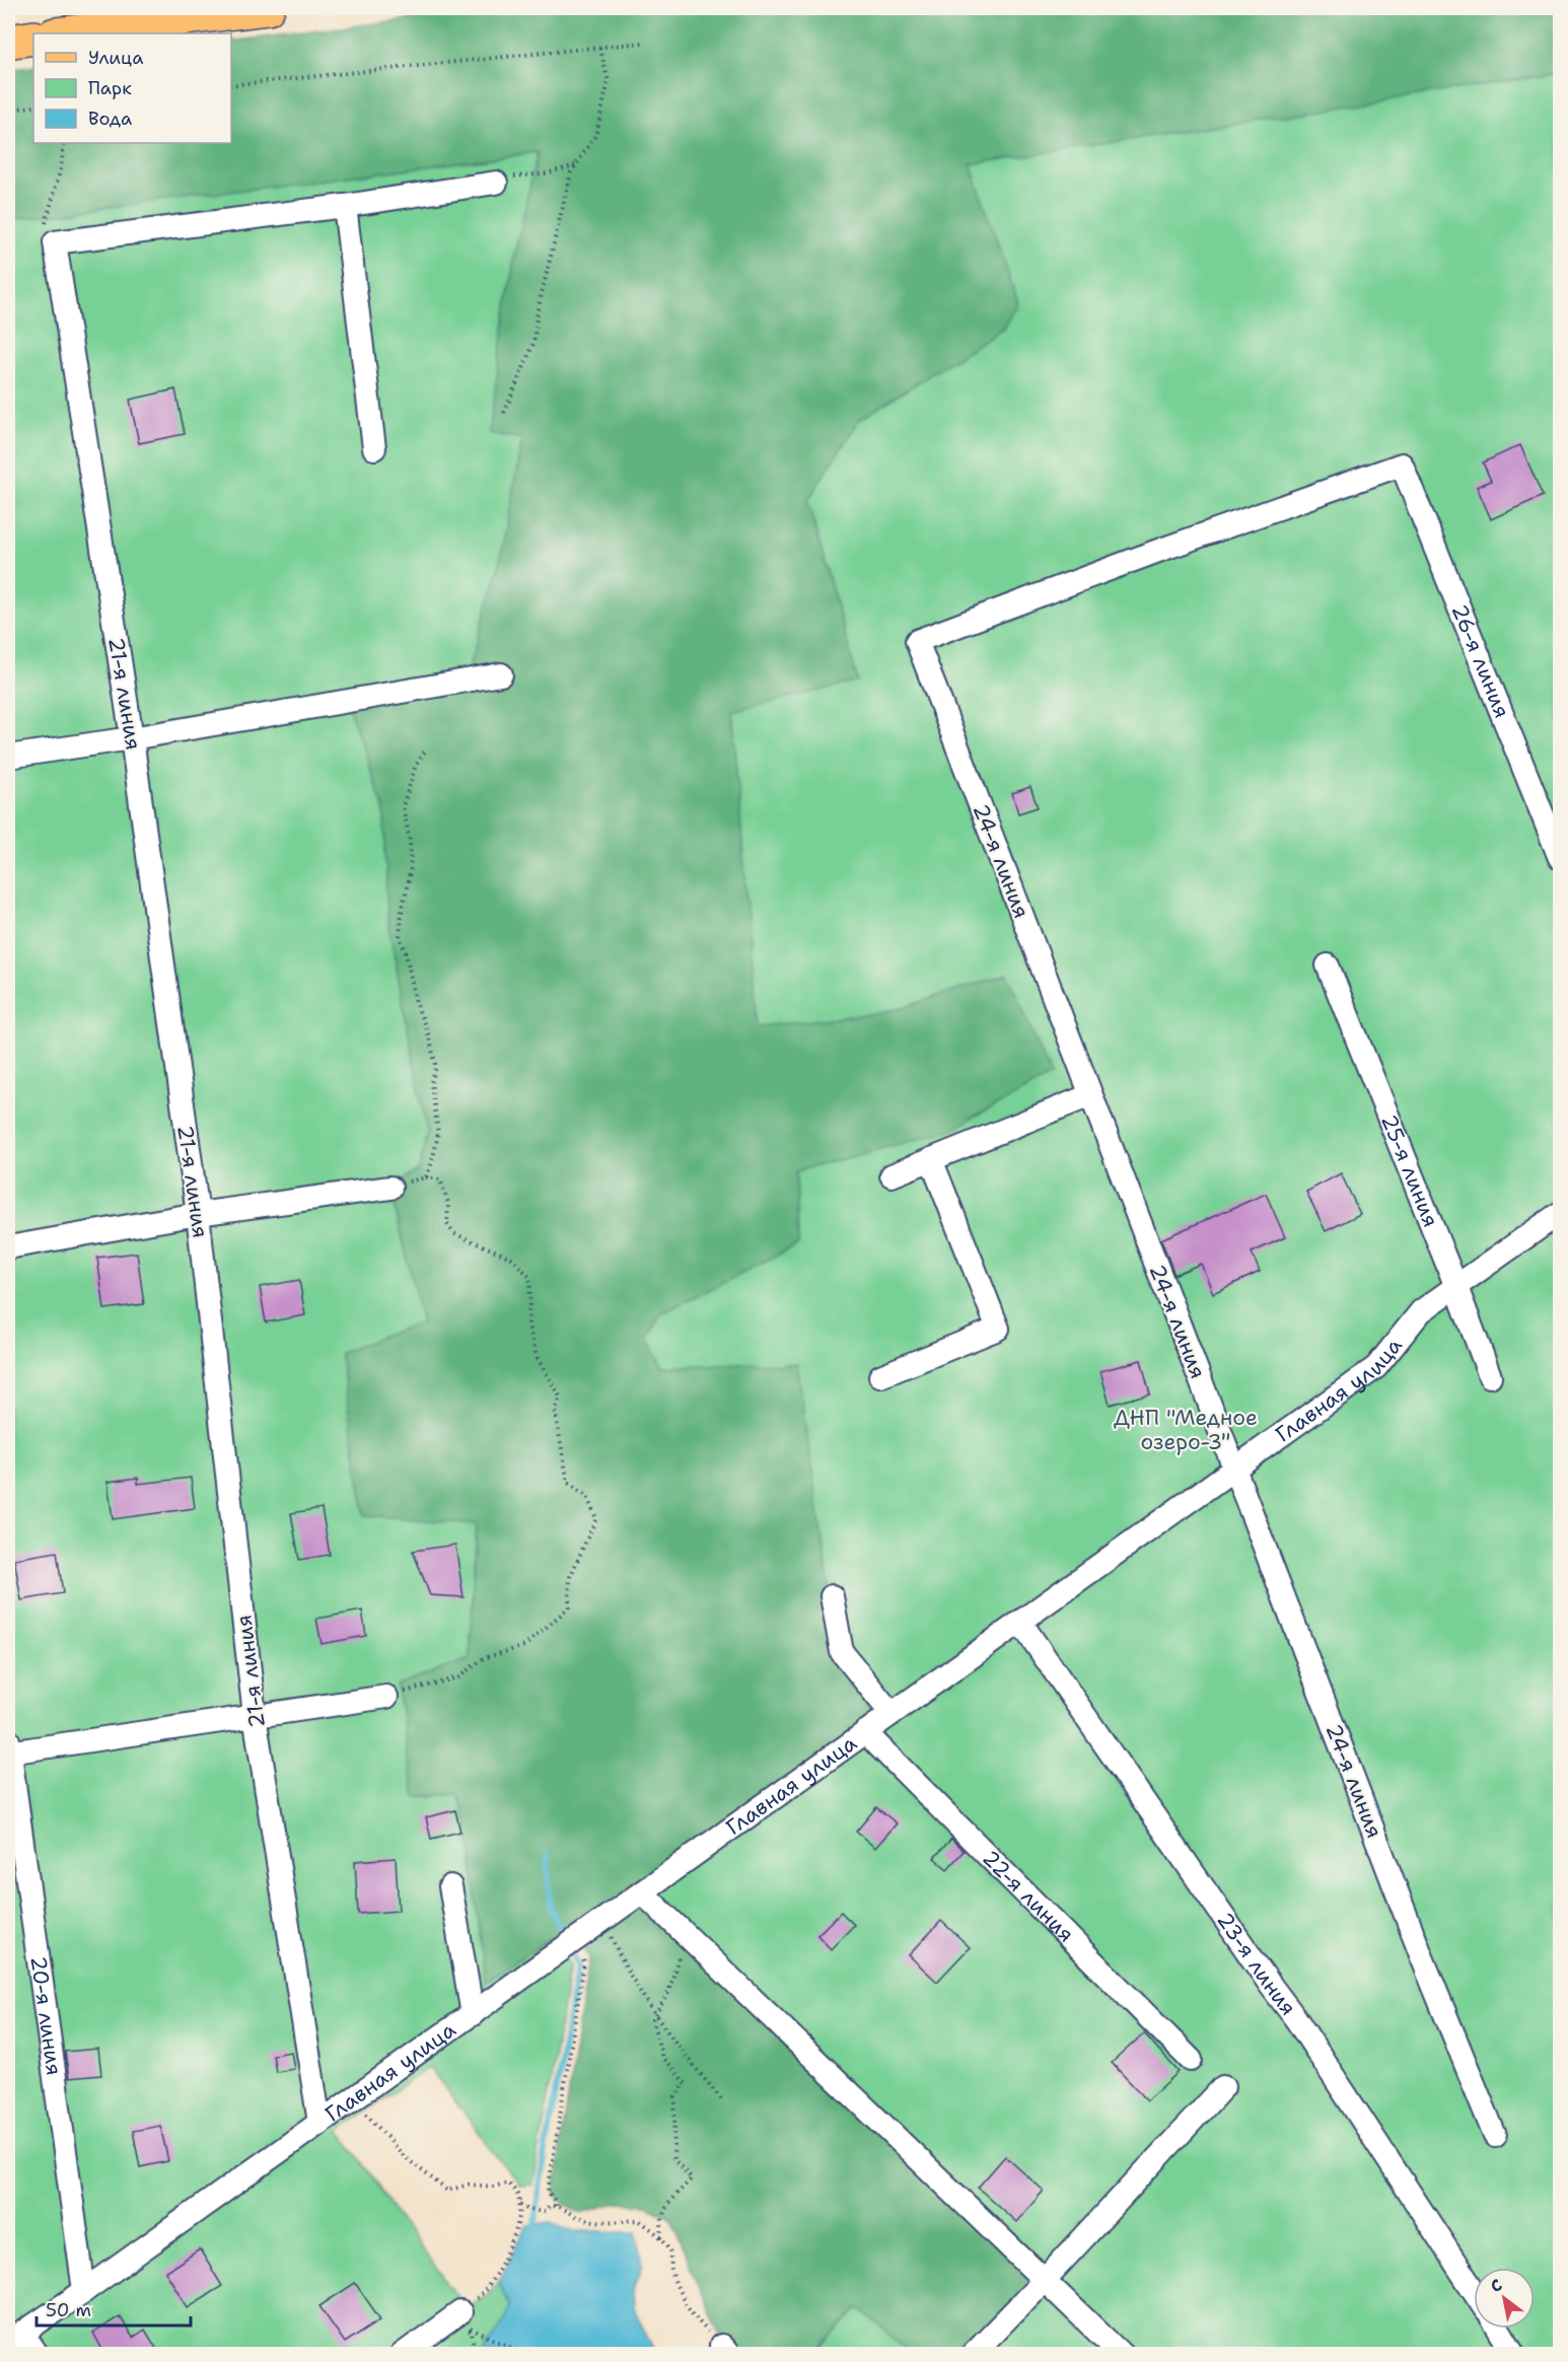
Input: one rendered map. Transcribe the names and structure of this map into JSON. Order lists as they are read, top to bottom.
{
  "streets": {
    "street": [
      "26-я линия",
      "21-я линия",
      "24-я линия",
      "25-я линия",
      "Главная улица",
      "22-я линия",
      "23-я линия",
      "20-я линия"
    ]
  },
  "crossings": [
    ["26-я линия", "24-я линия"],
    ["21-я линия", "Главная улица"],
    ["24-я линия", "Главная улица"],
    ["25-я линия", "Главная улица"],
    ["Главная улица", "22-я линия"],
    ["Главная улица", "23-я линия"],
    ["Главная улица", "20-я линия"]
  ],
  "parks": ["ДНП \"Медное озеро-3\""],
  "legend": ["Улица", "Парк", "Вода"],
  "scale_bar": "50 m",
  "north": "top left"
}
